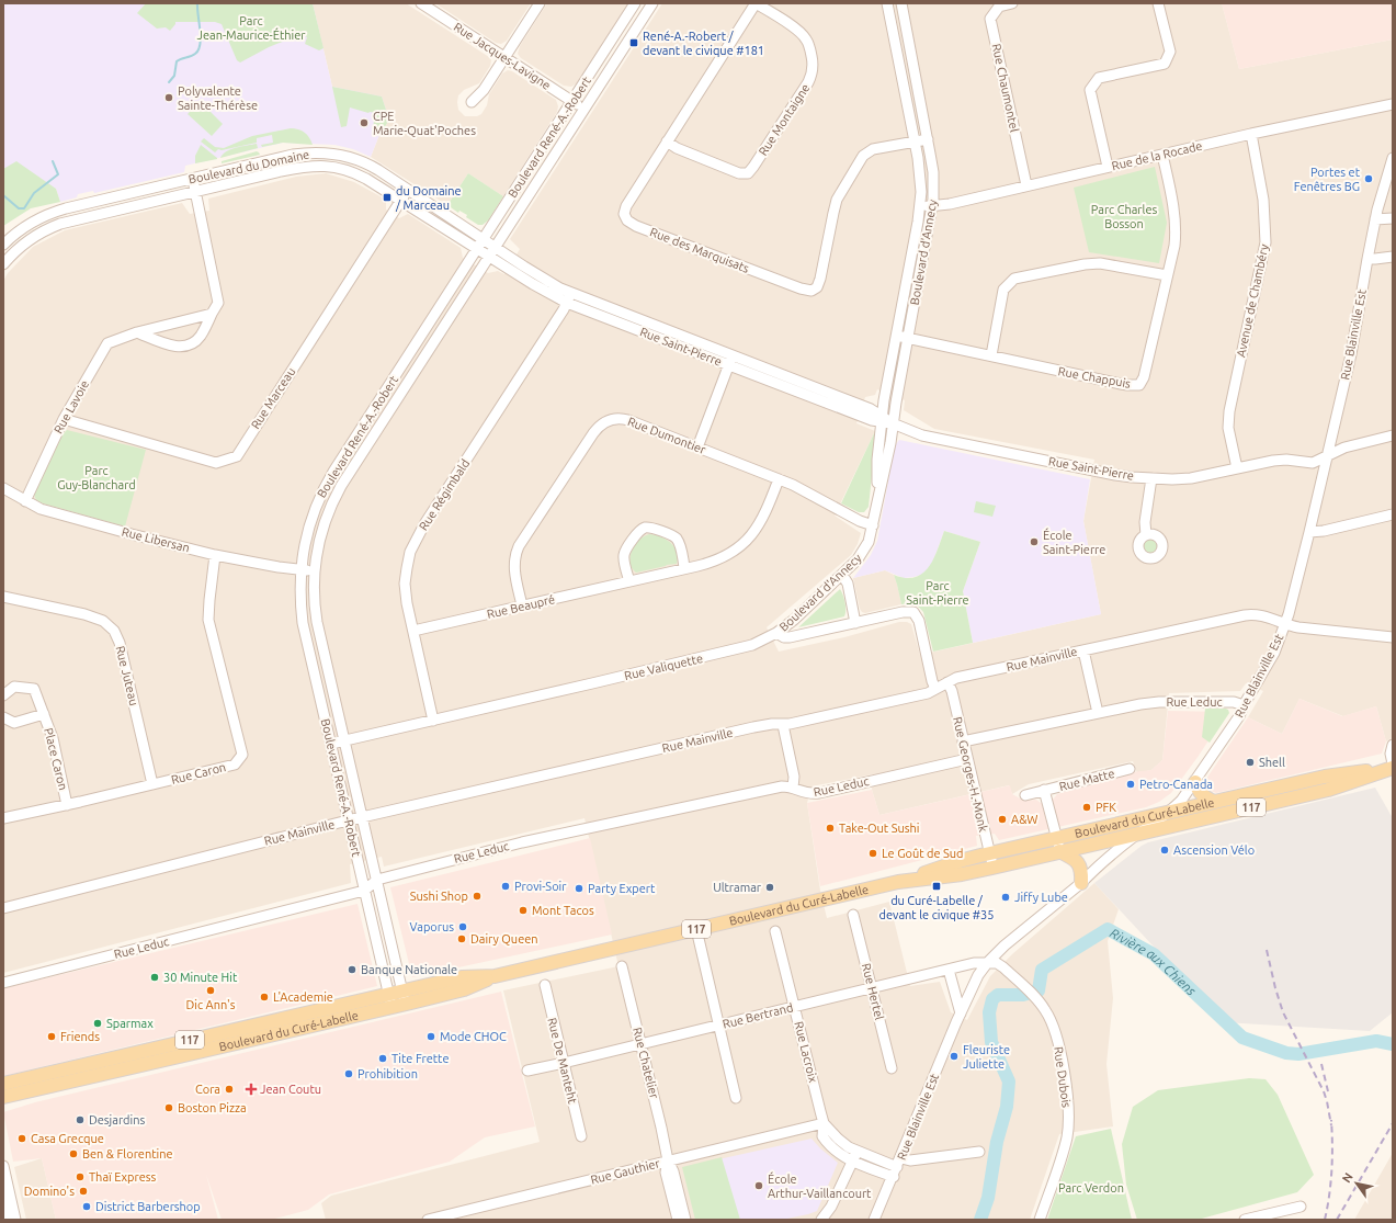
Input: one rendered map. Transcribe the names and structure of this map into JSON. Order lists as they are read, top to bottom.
{
  "streets": {
    "main road": ["117", "Boulevard du Curé-Labelle"],
    "street": [
      "Rue Jacques-Lavigne",
      "Rue Chaumontel",
      "Rue Montaigne",
      "Boulevard René-A.-Robert",
      "Rue de la Rocade",
      "Boulevard du Domaine",
      "Rue des Marquisats",
      "Boulevard d'Annecy",
      "Avenue de Chambéry",
      "Rue Blainville Est",
      "Rue Saint-Pierre",
      "Rue Chappuis",
      "Rue Marceau",
      "Rue Lavoie",
      "Rue Dumontier",
      "Rue Régimbald",
      "Rue Libersan",
      "Rue Beaupré",
      "Rue Mainville",
      "Rue Valiquette",
      "Rue Juteau",
      "Rue Leduc",
      "Place Caron",
      "Rue Caron",
      "Rue Georges-H.-Monk",
      "Rue Matte",
      "Rue Hertel",
      "Rue Bertrand",
      "Rue Lacroix",
      "Rue De Manteht",
      "Rue Chatelier",
      "Rue Dubois",
      "Rue Gauthier"
    ]
  },
  "crossings": [
    ["Rue Jacques-Lavigne", "Boulevard René-A.-Robert"],
    ["Rue Chaumontel", "Rue de la Rocade"],
    ["Rue Montaigne", "Rue des Marquisats"],
    ["Boulevard René-A.-Robert", "Boulevard du Domaine"],
    ["Boulevard René-A.-Robert", "Rue Saint-Pierre"],
    ["Boulevard René-A.-Robert", "Rue Libersan"],
    ["Boulevard René-A.-Robert", "Rue Mainville"],
    ["Boulevard René-A.-Robert", "Rue Valiquette"],
    ["Boulevard René-A.-Robert", "Rue Leduc"],
    ["Boulevard René-A.-Robert", "Boulevard du Curé-Labelle"],
    ["Rue de la Rocade", "Boulevard d'Annecy"],
    ["Rue de la Rocade", "Avenue de Chambéry"],
    ["Rue de la Rocade", "Rue Chappuis"],
    ["Boulevard du Domaine", "Rue Saint-Pierre"],
    ["Boulevard du Domaine", "Rue Marceau"],
    ["Rue des Marquisats", "Boulevard d'Annecy"],
    ["Boulevard d'Annecy", "Rue Saint-Pierre"],
    ["Boulevard d'Annecy", "Rue Chappuis"],
    ["Boulevard d'Annecy", "Rue Dumontier"],
    ["Boulevard d'Annecy", "Rue Valiquette"],
    ["Avenue de Chambéry", "Rue Saint-Pierre"],
    ["Rue Blainville Est", "Rue Saint-Pierre"],
    ["Rue Blainville Est", "Rue Mainville"],
    ["Rue Blainville Est", "Rue Leduc"],
    ["Rue Blainville Est", "Boulevard du Curé-Labelle"],
    ["Rue Blainville Est", "Rue Bertrand"],
    ["Rue Blainville Est", "Rue Lacroix"],
    ["Rue Blainville Est", "Rue Dubois"],
    ["Rue Saint-Pierre", "Rue Régimbald"],
    ["Rue Marceau", "Rue Lavoie"],
    ["Rue Lavoie", "Rue Libersan"],
    ["Rue Dumontier", "Rue Beaupré"],
    ["Rue Régimbald", "Rue Beaupré"],
    ["Rue Régimbald", "Rue Valiquette"],
    ["Rue Libersan", "Rue Caron"],
    ["Rue Mainville", "Rue Georges-H.-Monk"],
    ["Rue Juteau", "Rue Caron"],
    ["Rue Leduc", "Rue Georges-H.-Monk"],
    ["Place Caron", "Rue Caron"],
    ["Rue Georges-H.-Monk", "Boulevard du Curé-Labelle"],
    ["Rue Matte", "Boulevard du Curé-Labelle"],
    ["Rue Hertel", "Rue Bertrand"],
    ["Rue Bertrand", "Rue Lacroix"],
    ["Rue Bertrand", "Rue De Manteht"],
    ["Rue Bertrand", "Rue Chatelier"],
    ["Rue Bertrand", "Rue Dubois"],
    ["Rue Lacroix", "Rue Gauthier"],
    ["Rue Chatelier", "Rue Gauthier"]
  ],
  "water": ["Rivière aux Chiens"],
  "parks": [
    "Parc Jean-Maurice-Éthier",
    "Parc Charles Bosson",
    "Parc Guy-Blanchard",
    "Parc Saint-Pierre",
    "Parc Verdon"
  ],
  "places": {
    "transit": ["René-A.-Robert / devant le civique #181", "du Domaine / Marceau", "du Curé-Labelle / devant le civique #35"],
    "other": [
      "Polyvalente Sainte-Thérèse",
      "CPE Marie-Quat'Poches",
      "Portes et Fenêtres BG",
      "École Saint-Pierre",
      "Shell",
      "Petro-Canada",
      "PFK",
      "A&W",
      "Take-Out Sushi",
      "Ascension Vélo",
      "Le Goût de Sud",
      "Provi-Soir",
      "Ultramar",
      "Party Expert",
      "Sushi Shop",
      "Jiffy Lube",
      "Mont Tacos",
      "Vaporus",
      "Dairy Queen",
      "Banque Nationale",
      "30 Minute Hit",
      "Dic Ann's",
      "L'Academie",
      "Sparmax",
      "Friends",
      "Mode CHOC",
      "Fleuriste Juliette",
      "Tite Frette",
      "Prohibition",
      "Cora",
      "Boston Pizza",
      "Desjardins",
      "Casa Grecque",
      "Ben & Florentine",
      "Thaï Express",
      "École Arthur-Vaillancourt",
      "Domino's",
      "District Barbershop"
    ],
    "health": ["Jean Coutu"]
  },
  "north": "top left"
}
